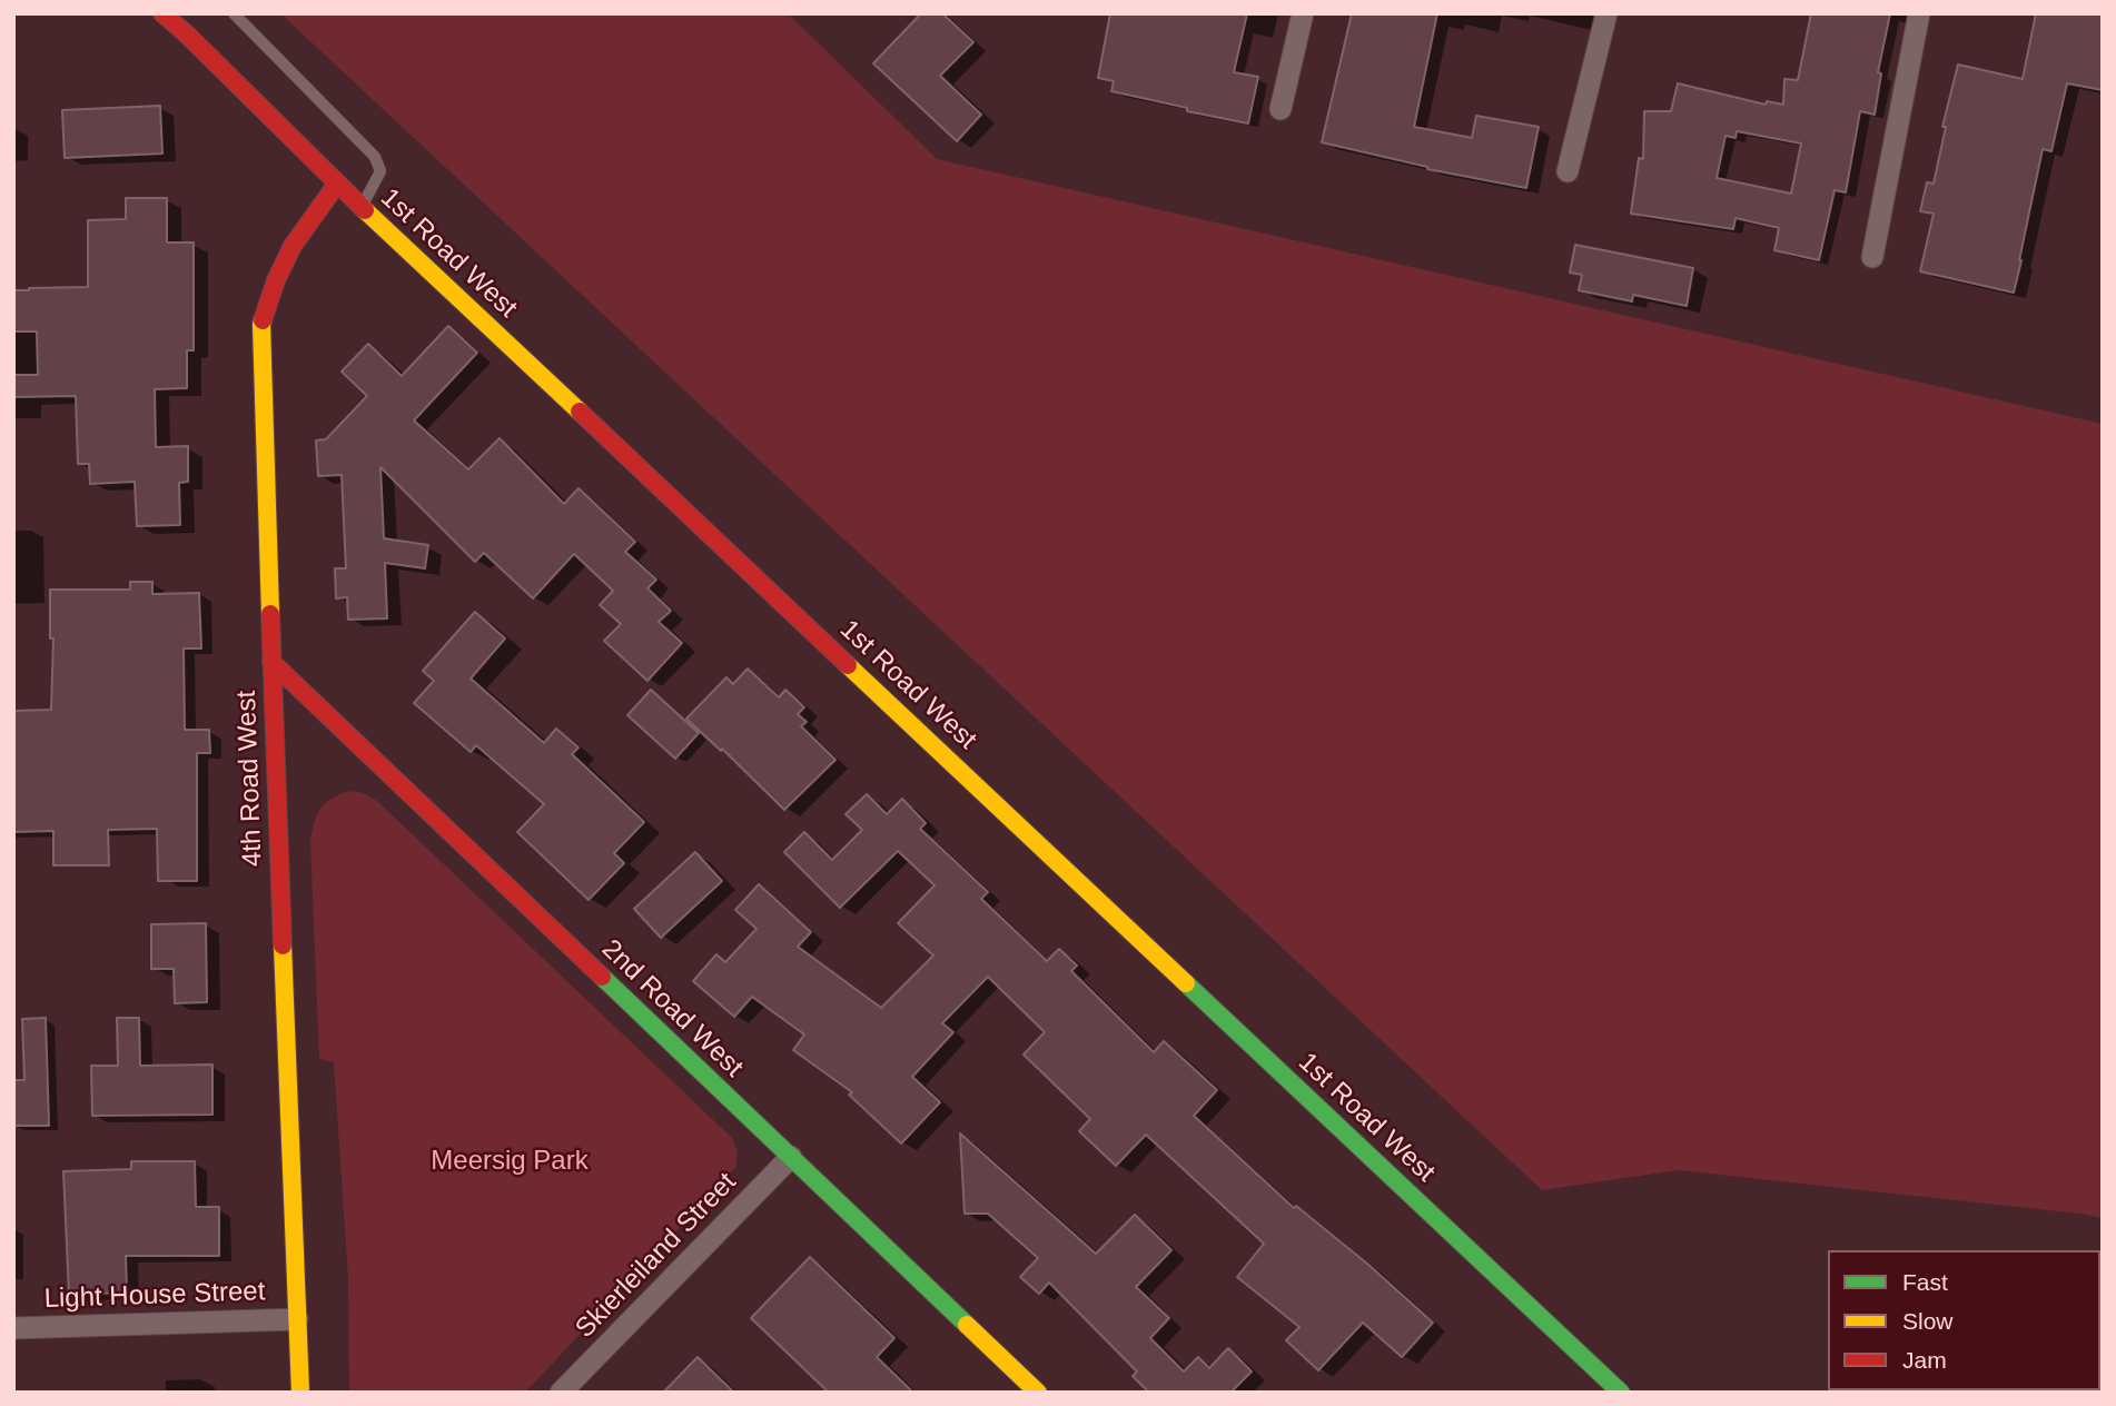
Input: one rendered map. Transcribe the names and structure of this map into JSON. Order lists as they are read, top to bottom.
{
  "streets": {
    "street": [
      "1st Road West",
      "4th Road West",
      "2nd Road West",
      "Skierleiland Street",
      "Light House Street"
    ]
  },
  "crossings": [
    ["1st Road West", "4th Road West"],
    ["4th Road West", "2nd Road West"],
    ["4th Road West", "Light House Street"],
    ["2nd Road West", "Skierleiland Street"]
  ],
  "parks": ["Meersig Park"],
  "legend": ["Fast", "Slow", "Jam"]
}
